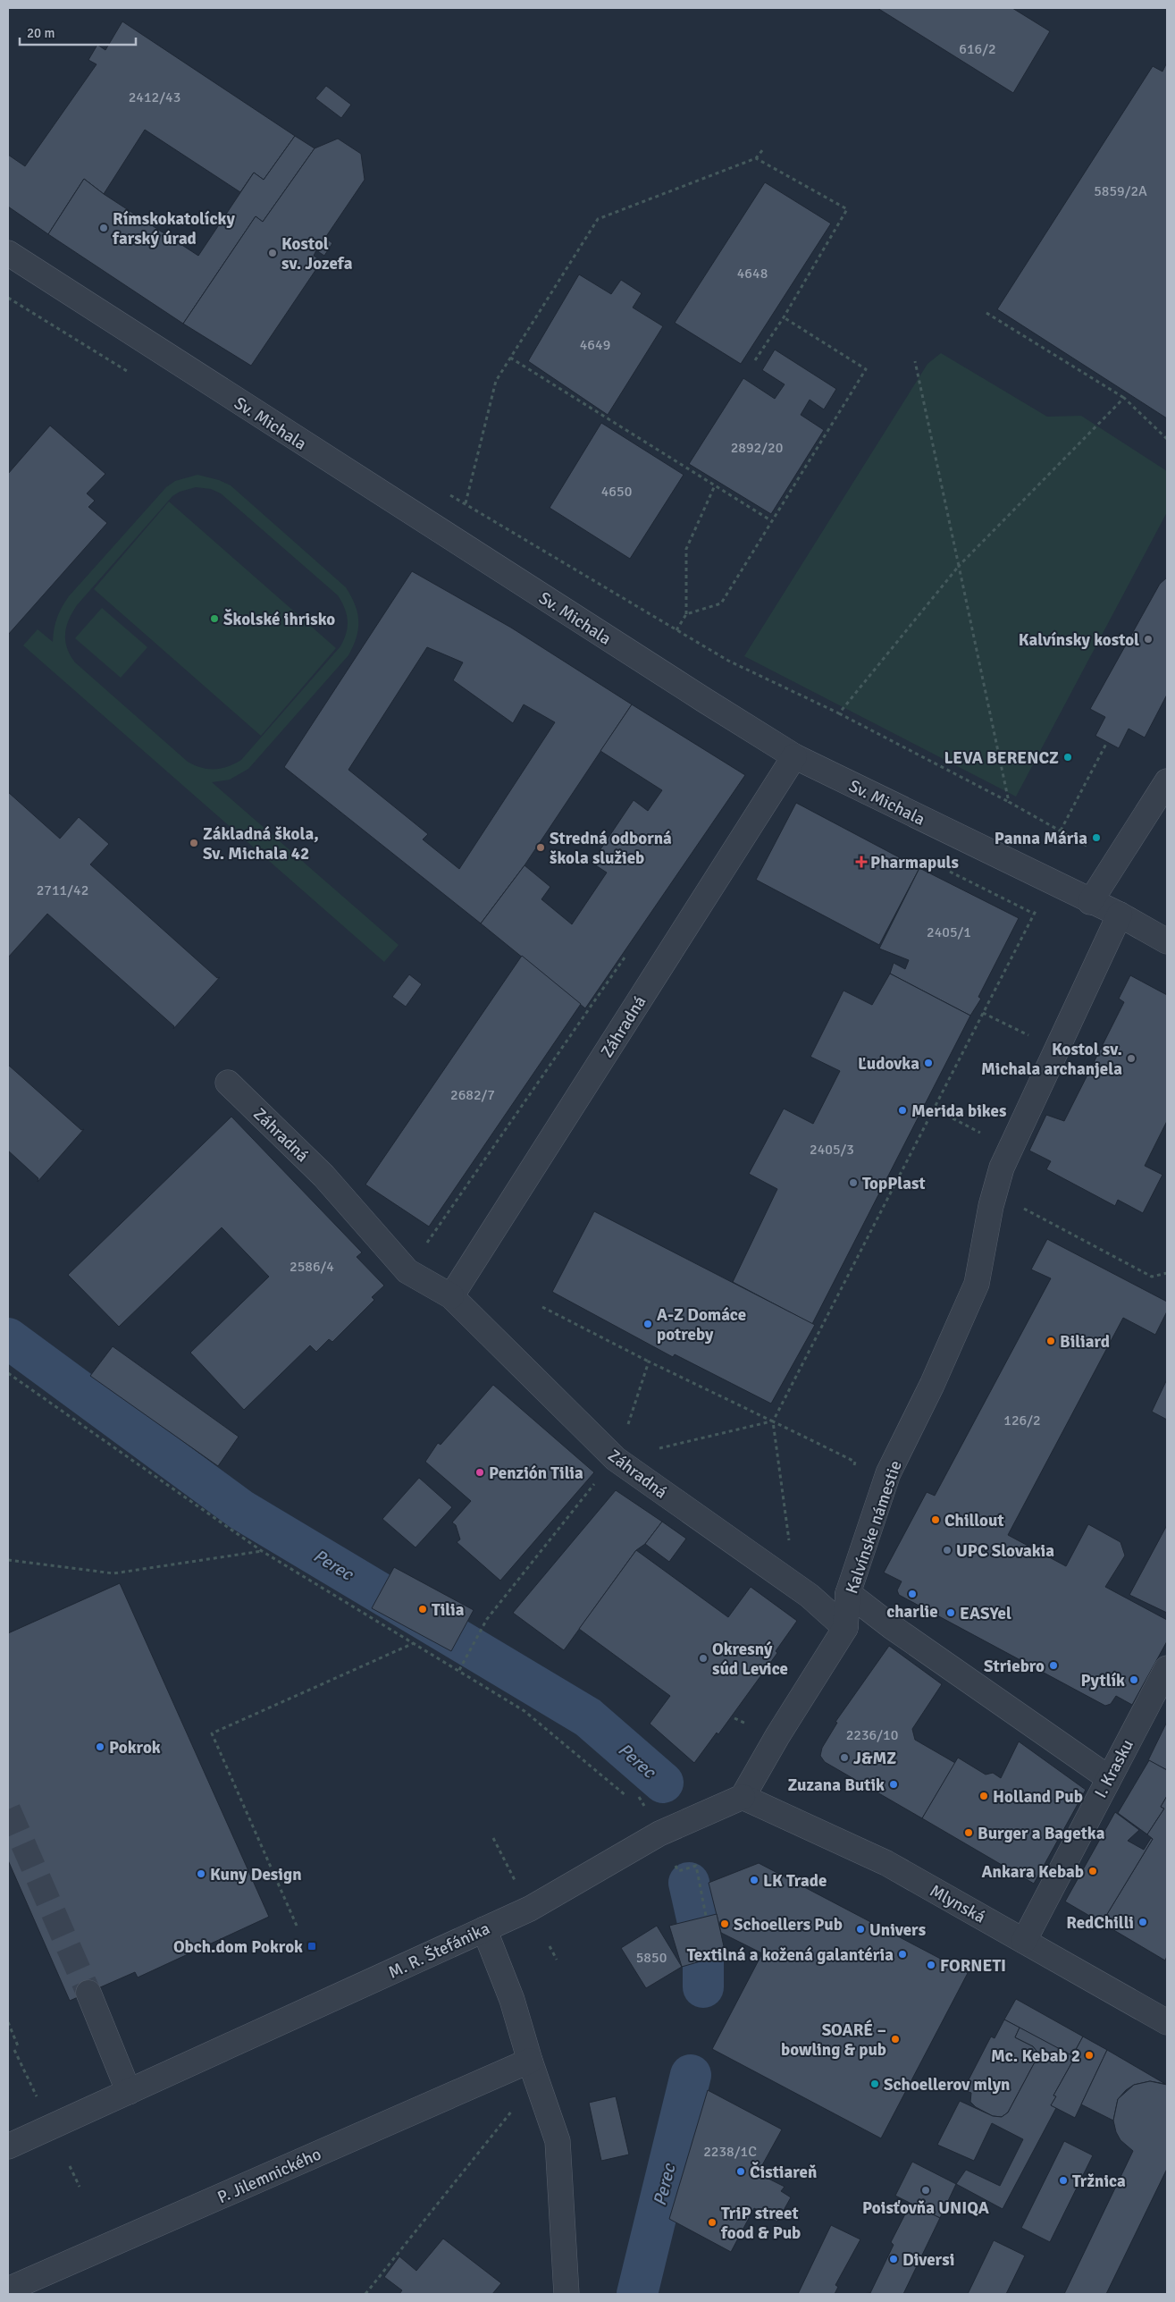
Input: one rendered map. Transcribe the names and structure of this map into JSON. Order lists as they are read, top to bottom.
{
  "streets": {
    "street": [
      "Sv. Michala",
      "Záhradná",
      "Kalvínske námestie",
      "I. Krasku",
      "Mlynská",
      "M. R. Štefánika",
      "P. Jilemnického"
    ]
  },
  "crossings": [
    ["Sv. Michala", "Záhradná"],
    ["Sv. Michala", "Kalvínske námestie"],
    ["Záhradná", "Kalvínske námestie"],
    ["Kalvínske námestie", "Mlynská"],
    ["Kalvínske námestie", "M. R. Štefánika"],
    ["I. Krasku", "Mlynská"],
    ["Mlynská", "M. R. Štefánika"]
  ],
  "water": ["Perec"],
  "places": {
    "other": [
      "Rímskokatolícky farský úrad",
      "Kostol sv. Jozefa",
      "Školské ihrisko",
      "Kalvínsky kostol",
      "LEVA BERENCZ",
      "Panna Mária",
      "Základná škola, Sv. Michala 42",
      "Stredná odborná škola služieb",
      "Kostol sv. Michala archanjela",
      "Ľudovka",
      "Merida bikes",
      "TopPlast",
      "A-Z Domáce potreby",
      "Biliard",
      "Penzión Tilia",
      "Chillout",
      "UPC Slovakia",
      "charlie",
      "Tilia",
      "EASYel",
      "Okresný súd Levice",
      "Striebro",
      "Pytlík",
      "Pokrok",
      "J&MZ",
      "Zuzana Butik",
      "Holland Pub",
      "Burger a Bagetka",
      "Ankara Kebab",
      "Kuny Design",
      "LK Trade",
      "RedChilli",
      "Schoellers Pub",
      "Univers",
      "Textilná a kožená galantéria",
      "FORNETI",
      "SOARÉ – bowling & pub",
      "Mc. Kebab 2",
      "Schoellerov mlyn",
      "Čistiareň",
      "Tržnica",
      "Poisťovňa UNIQA",
      "TriP street food & Pub",
      "Diversi"
    ],
    "health": ["Pharmapuls"],
    "transit": ["Obch.dom Pokrok"]
  },
  "house_numbers": [
    "616/2",
    "2412/43",
    "5859/2A",
    "4648",
    "4649",
    "2892/20",
    "4650",
    "2711/42",
    "2405/1",
    "2682/7",
    "2405/3",
    "2586/4",
    "126/2",
    "2236/10",
    "5850",
    "2238/1C"
  ],
  "scale_bar": "20 m"
}
